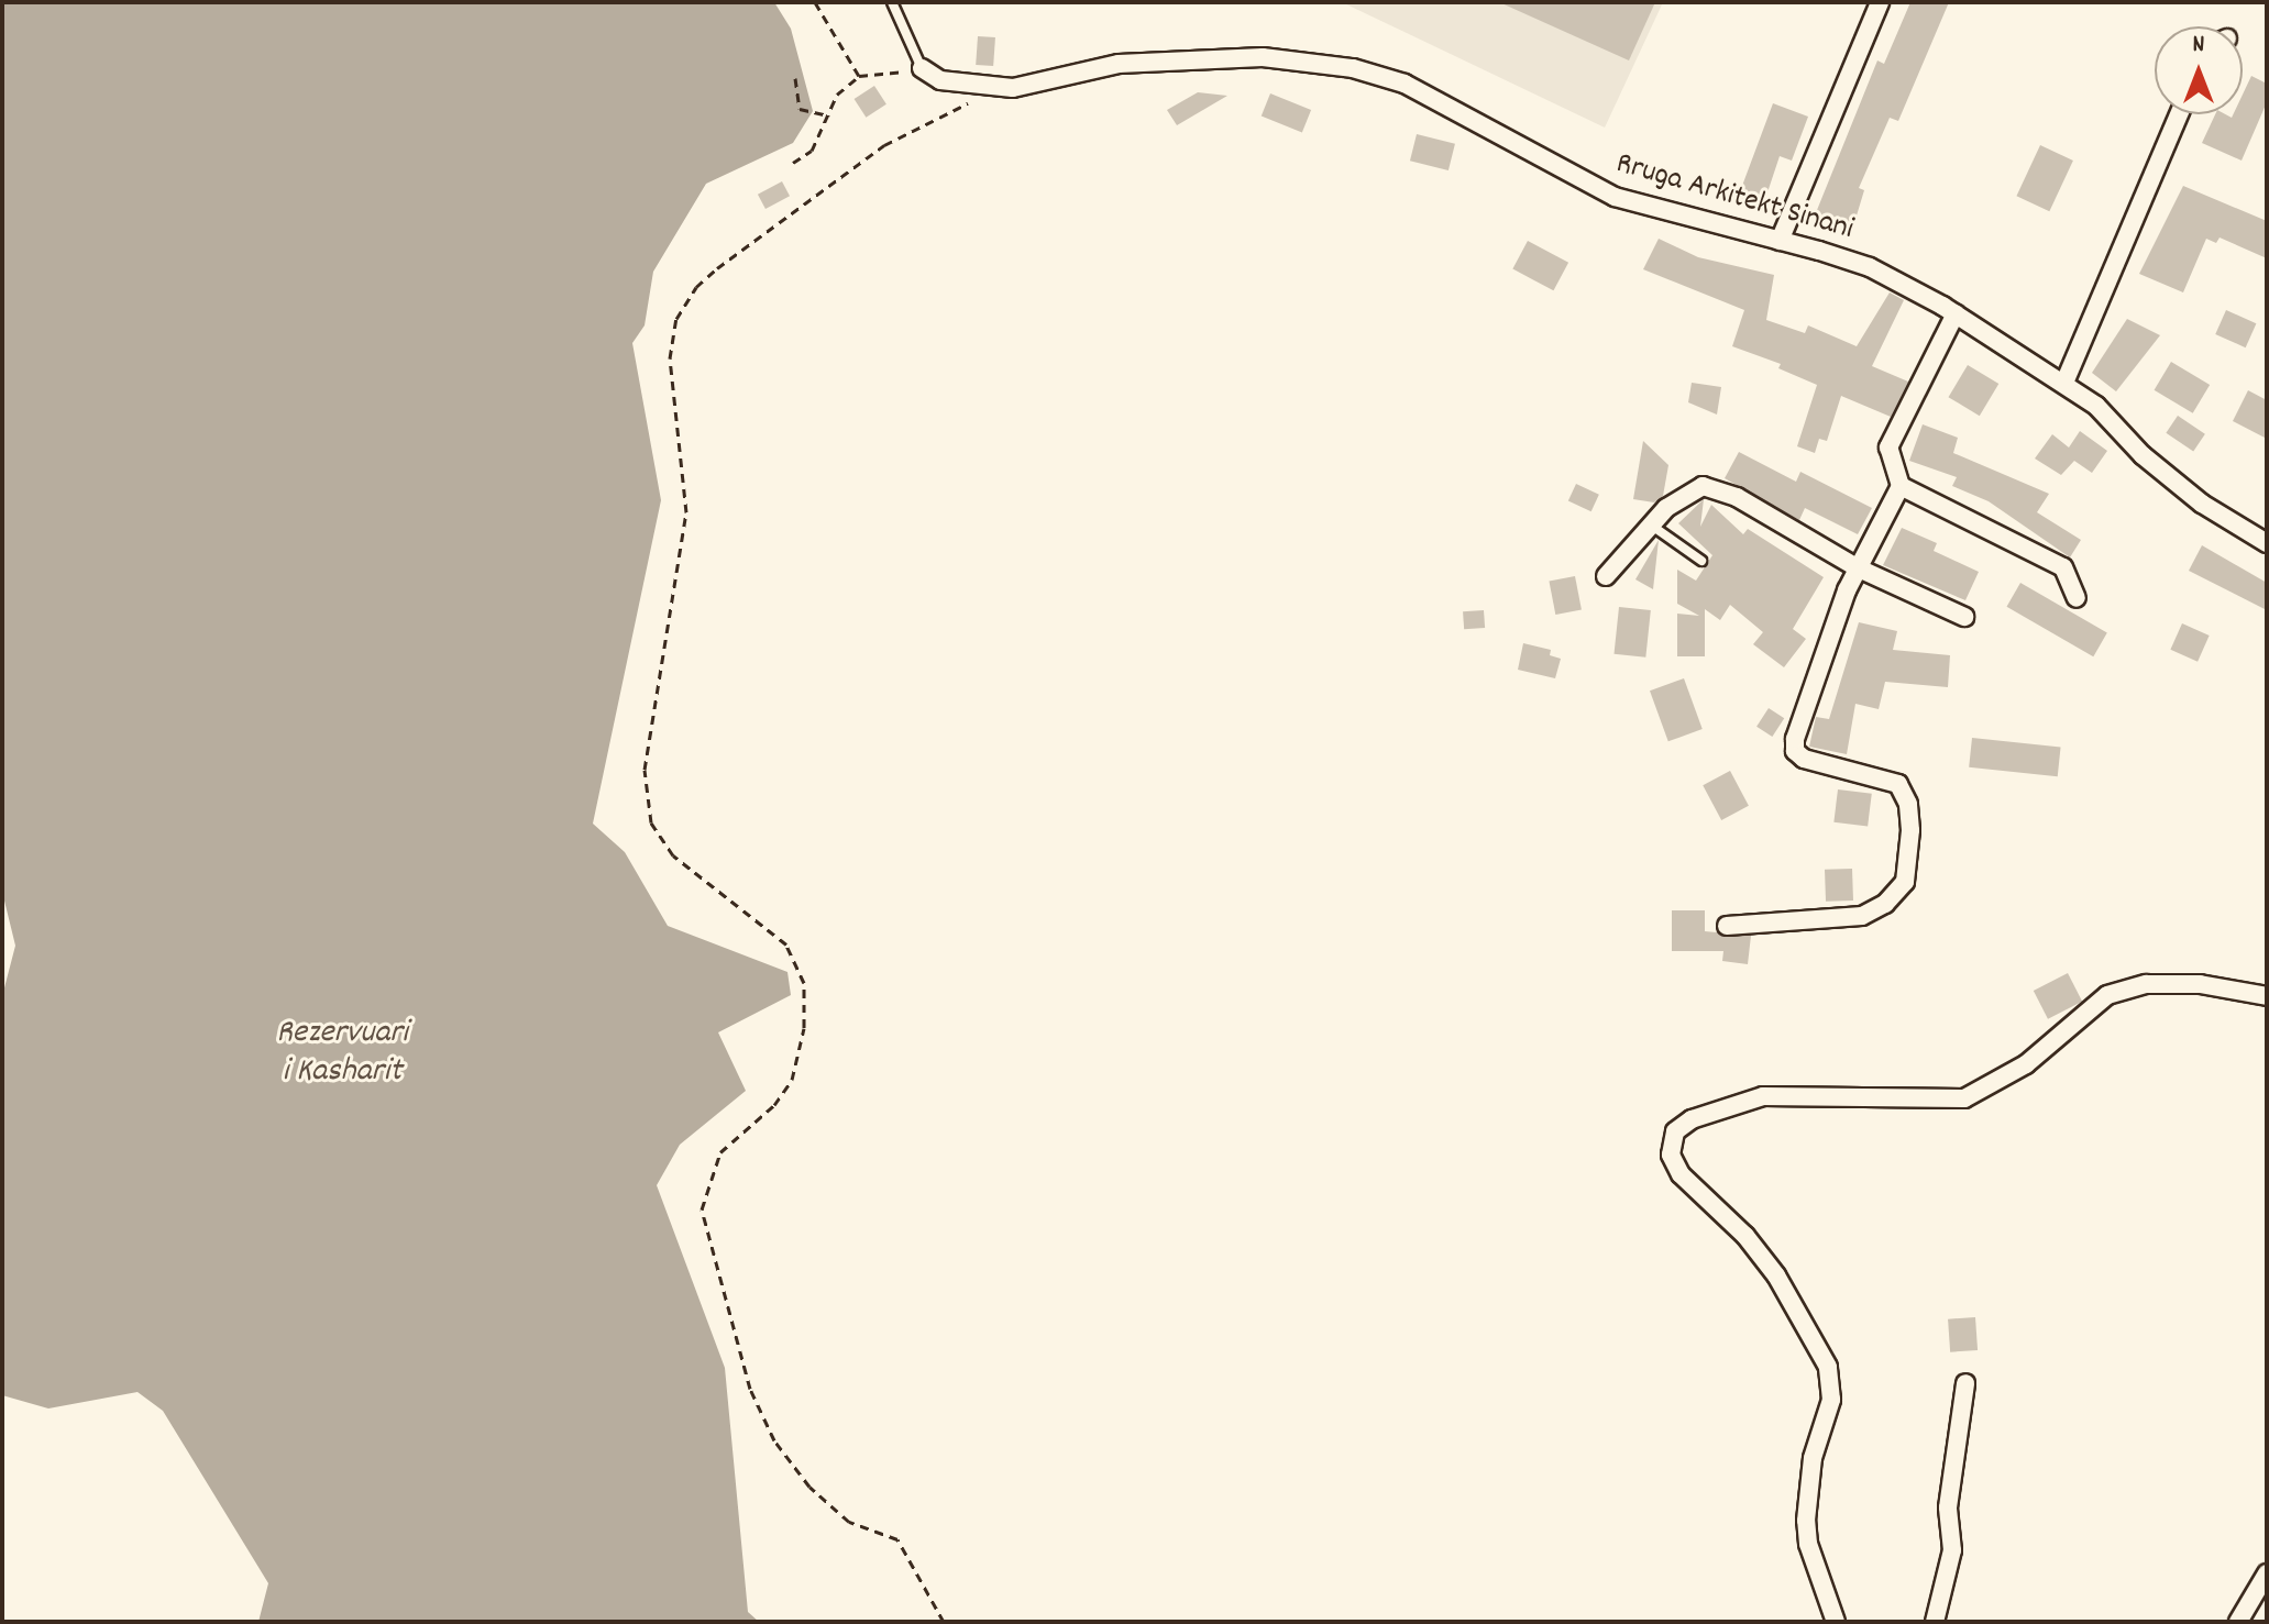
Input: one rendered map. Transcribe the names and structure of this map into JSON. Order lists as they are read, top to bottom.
{
  "streets": {
    "street": ["Rruga Arkitekt Sinani"]
  },
  "water": ["Rezervuari i Kasharit"],
  "north": "top"
}
